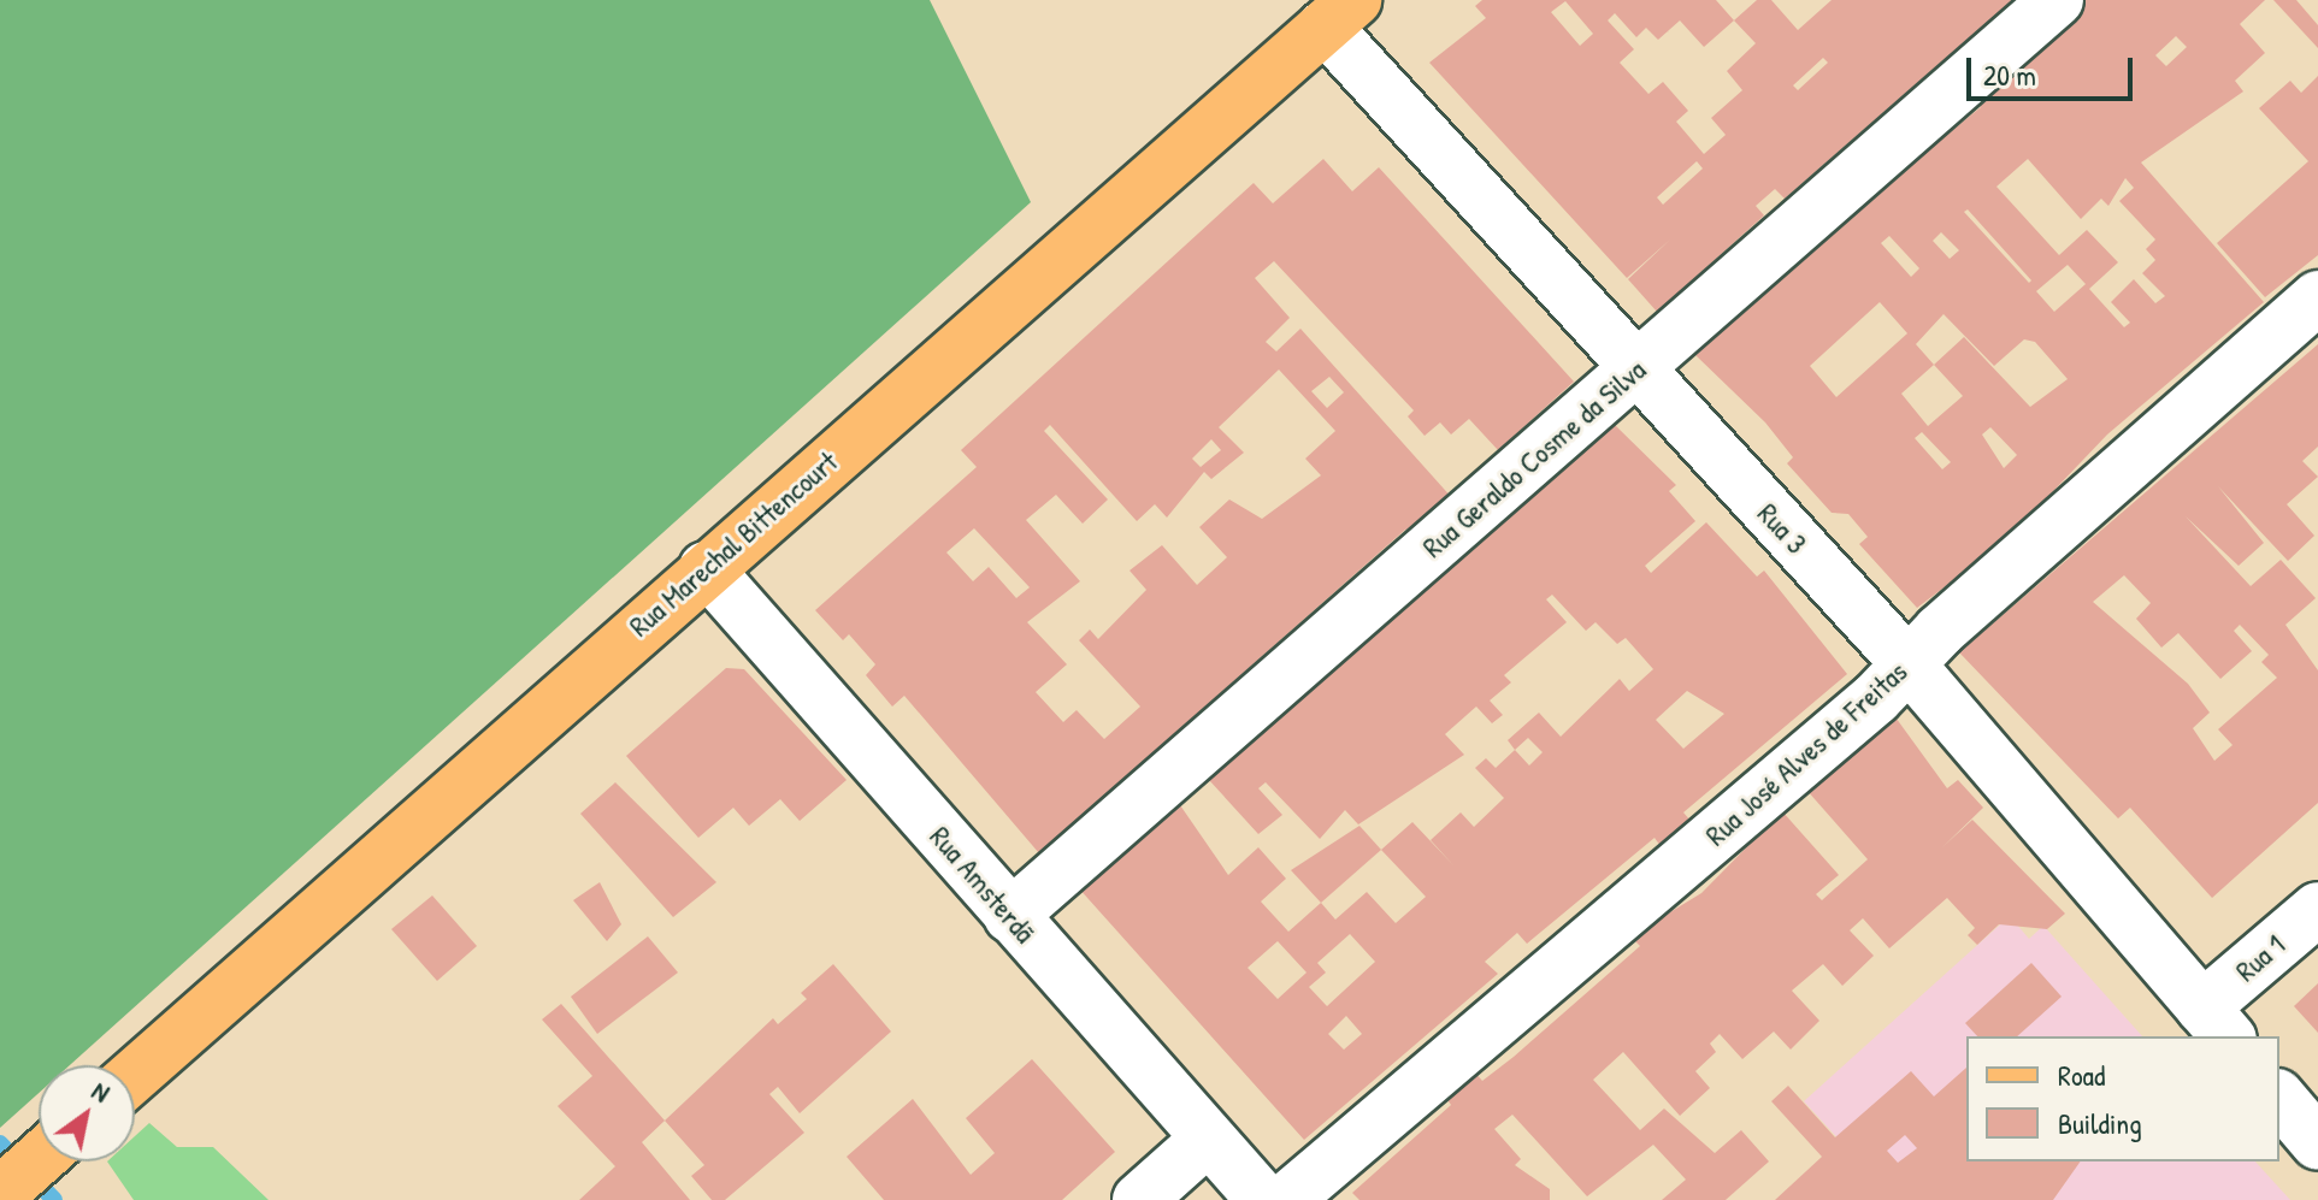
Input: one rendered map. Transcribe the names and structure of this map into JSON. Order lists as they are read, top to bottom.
{
  "streets": {
    "main road": ["Rua Marechal Bittencourt"],
    "street": [
      "Rua Geraldo Cosme da Silva",
      "Rua 3",
      "Rua José Alves de Freitas",
      "Rua Amsterdã",
      "Rua 1"
    ]
  },
  "crossings": [
    ["Rua Geraldo Cosme da Silva", "Rua 3"],
    ["Rua Geraldo Cosme da Silva", "Rua Amsterdã"],
    ["Rua 3", "Rua Marechal Bittencourt"],
    ["Rua 3", "Rua José Alves de Freitas"],
    ["Rua 3", "Rua 1"],
    ["Rua Marechal Bittencourt", "Rua Amsterdã"]
  ],
  "legend": ["Road", "Building"],
  "scale_bar": "20 m",
  "north": "top right"
}
